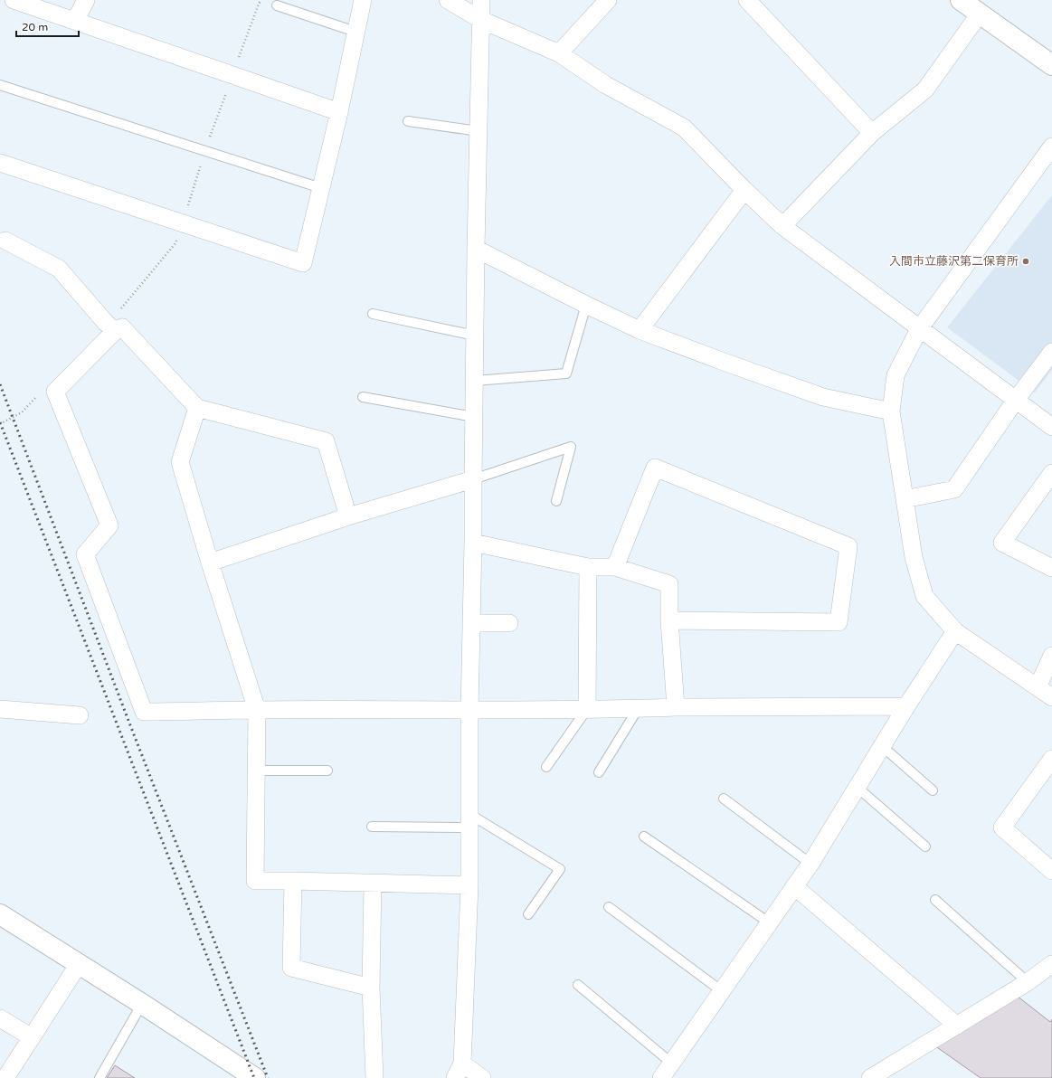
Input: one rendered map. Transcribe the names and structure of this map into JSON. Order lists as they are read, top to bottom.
{
  "places": ["入間市立藤沢第二保育所"],
  "scale_bar": "20 m"
}
